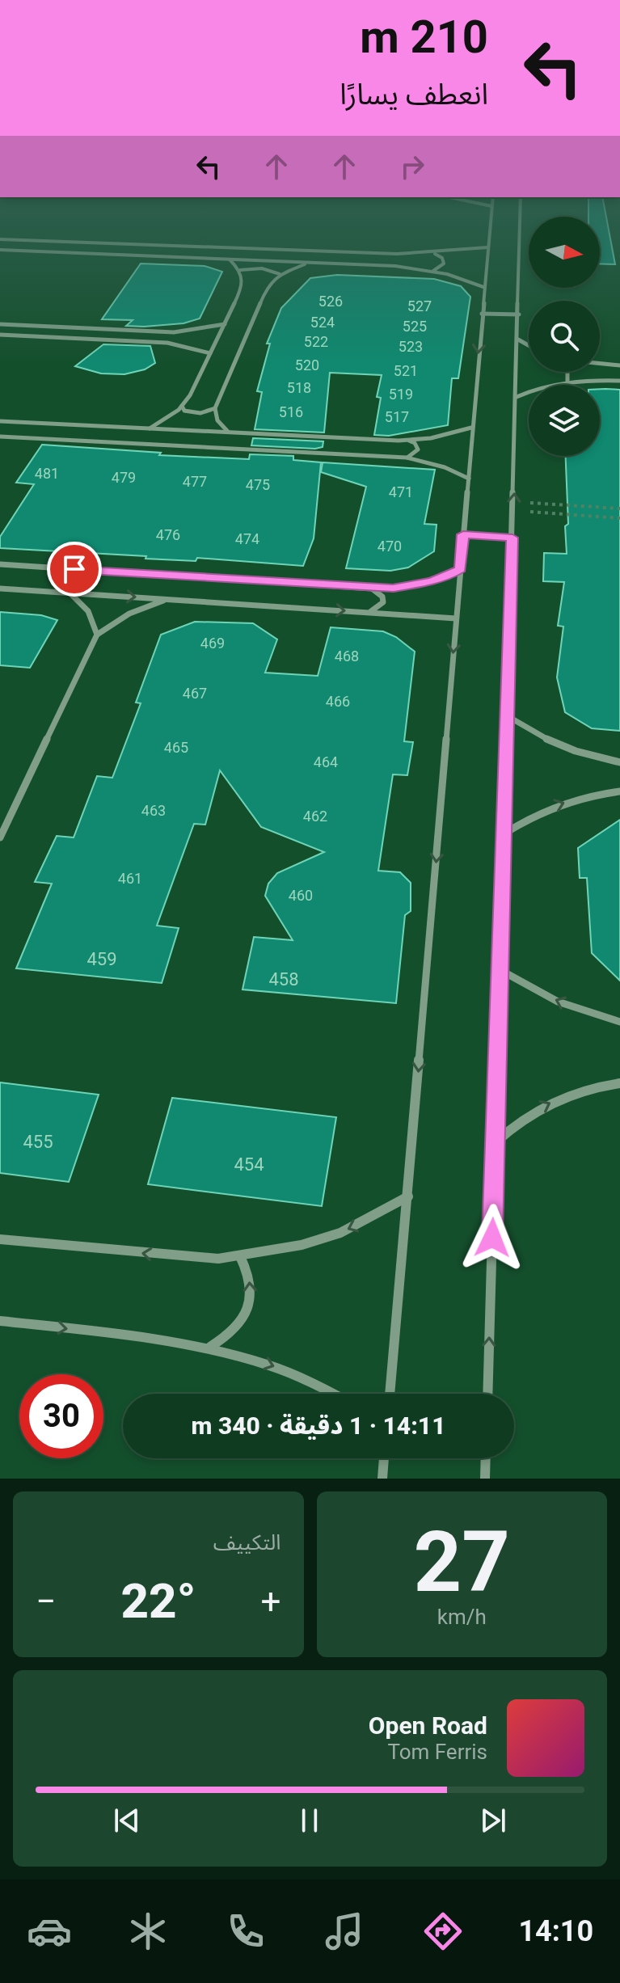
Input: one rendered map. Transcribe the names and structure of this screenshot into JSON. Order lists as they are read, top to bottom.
{
  "house_numbers": [
    "526",
    "527",
    "524",
    "525",
    "522",
    "523",
    "520",
    "521",
    "518",
    "519",
    "516",
    "517",
    "481",
    "479",
    "477",
    "475",
    "471",
    "476",
    "474",
    "470",
    "469",
    "468",
    "467",
    "466",
    "465",
    "464",
    "463",
    "462",
    "461",
    "460",
    "459",
    "458",
    "455",
    "454"
  ],
  "north": "right",
  "page": {
    "turn": ["210 m", "انعطف يسارًا"],
    "limit": "30",
    "trip": "14:11 · 1 دقيقة · 340 m",
    "tile": [
      ["27", "km/h"],
      "التكييف"
    ],
    "heat": ["−", "22°", "+"],
    "song": ["Open Road", "Tom Ferris"],
    "tabs": "14:10"
  }
}
